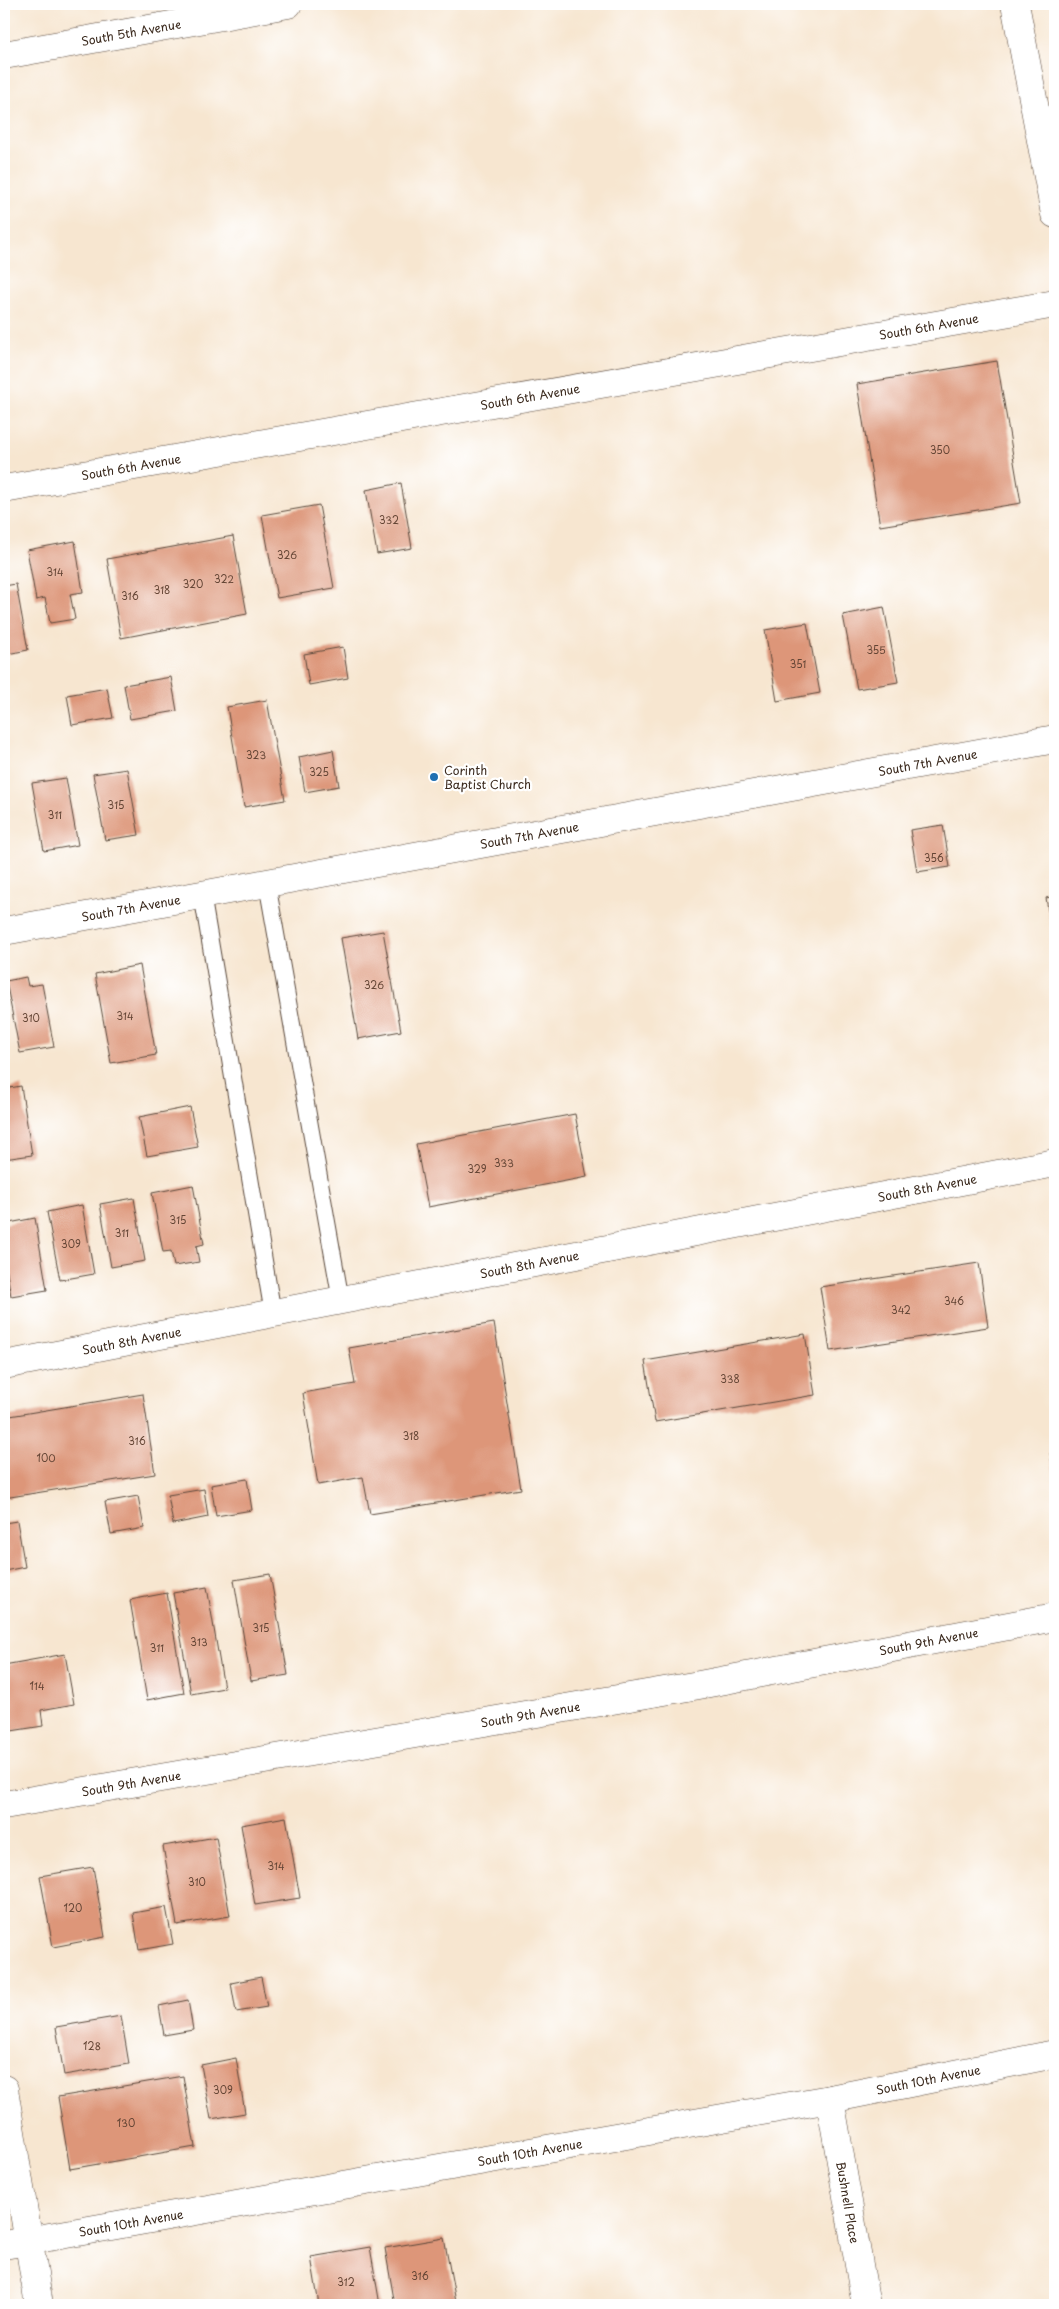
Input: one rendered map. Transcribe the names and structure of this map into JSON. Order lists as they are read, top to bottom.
{
  "streets": {
    "street": [
      "South 5th Avenue",
      "South 6th Avenue",
      "South 7th Avenue",
      "South 8th Avenue",
      "South 9th Avenue",
      "South 10th Avenue",
      "Bushnell Place"
    ]
  },
  "crossings": [
    ["South 10th Avenue", "Bushnell Place"]
  ],
  "places": ["Corinth Baptist Church"],
  "house_numbers": [
    "350",
    "332",
    "326",
    "314",
    "322",
    "320",
    "318",
    "316",
    "355",
    "351",
    "323",
    "325",
    "315",
    "311",
    "356",
    "326",
    "314",
    "310",
    "333",
    "329",
    "315",
    "311",
    "309",
    "346",
    "342",
    "338",
    "318",
    "316",
    "100",
    "315",
    "313",
    "311",
    "114",
    "314",
    "310",
    "120",
    "128",
    "309",
    "130",
    "316",
    "312"
  ]
}
